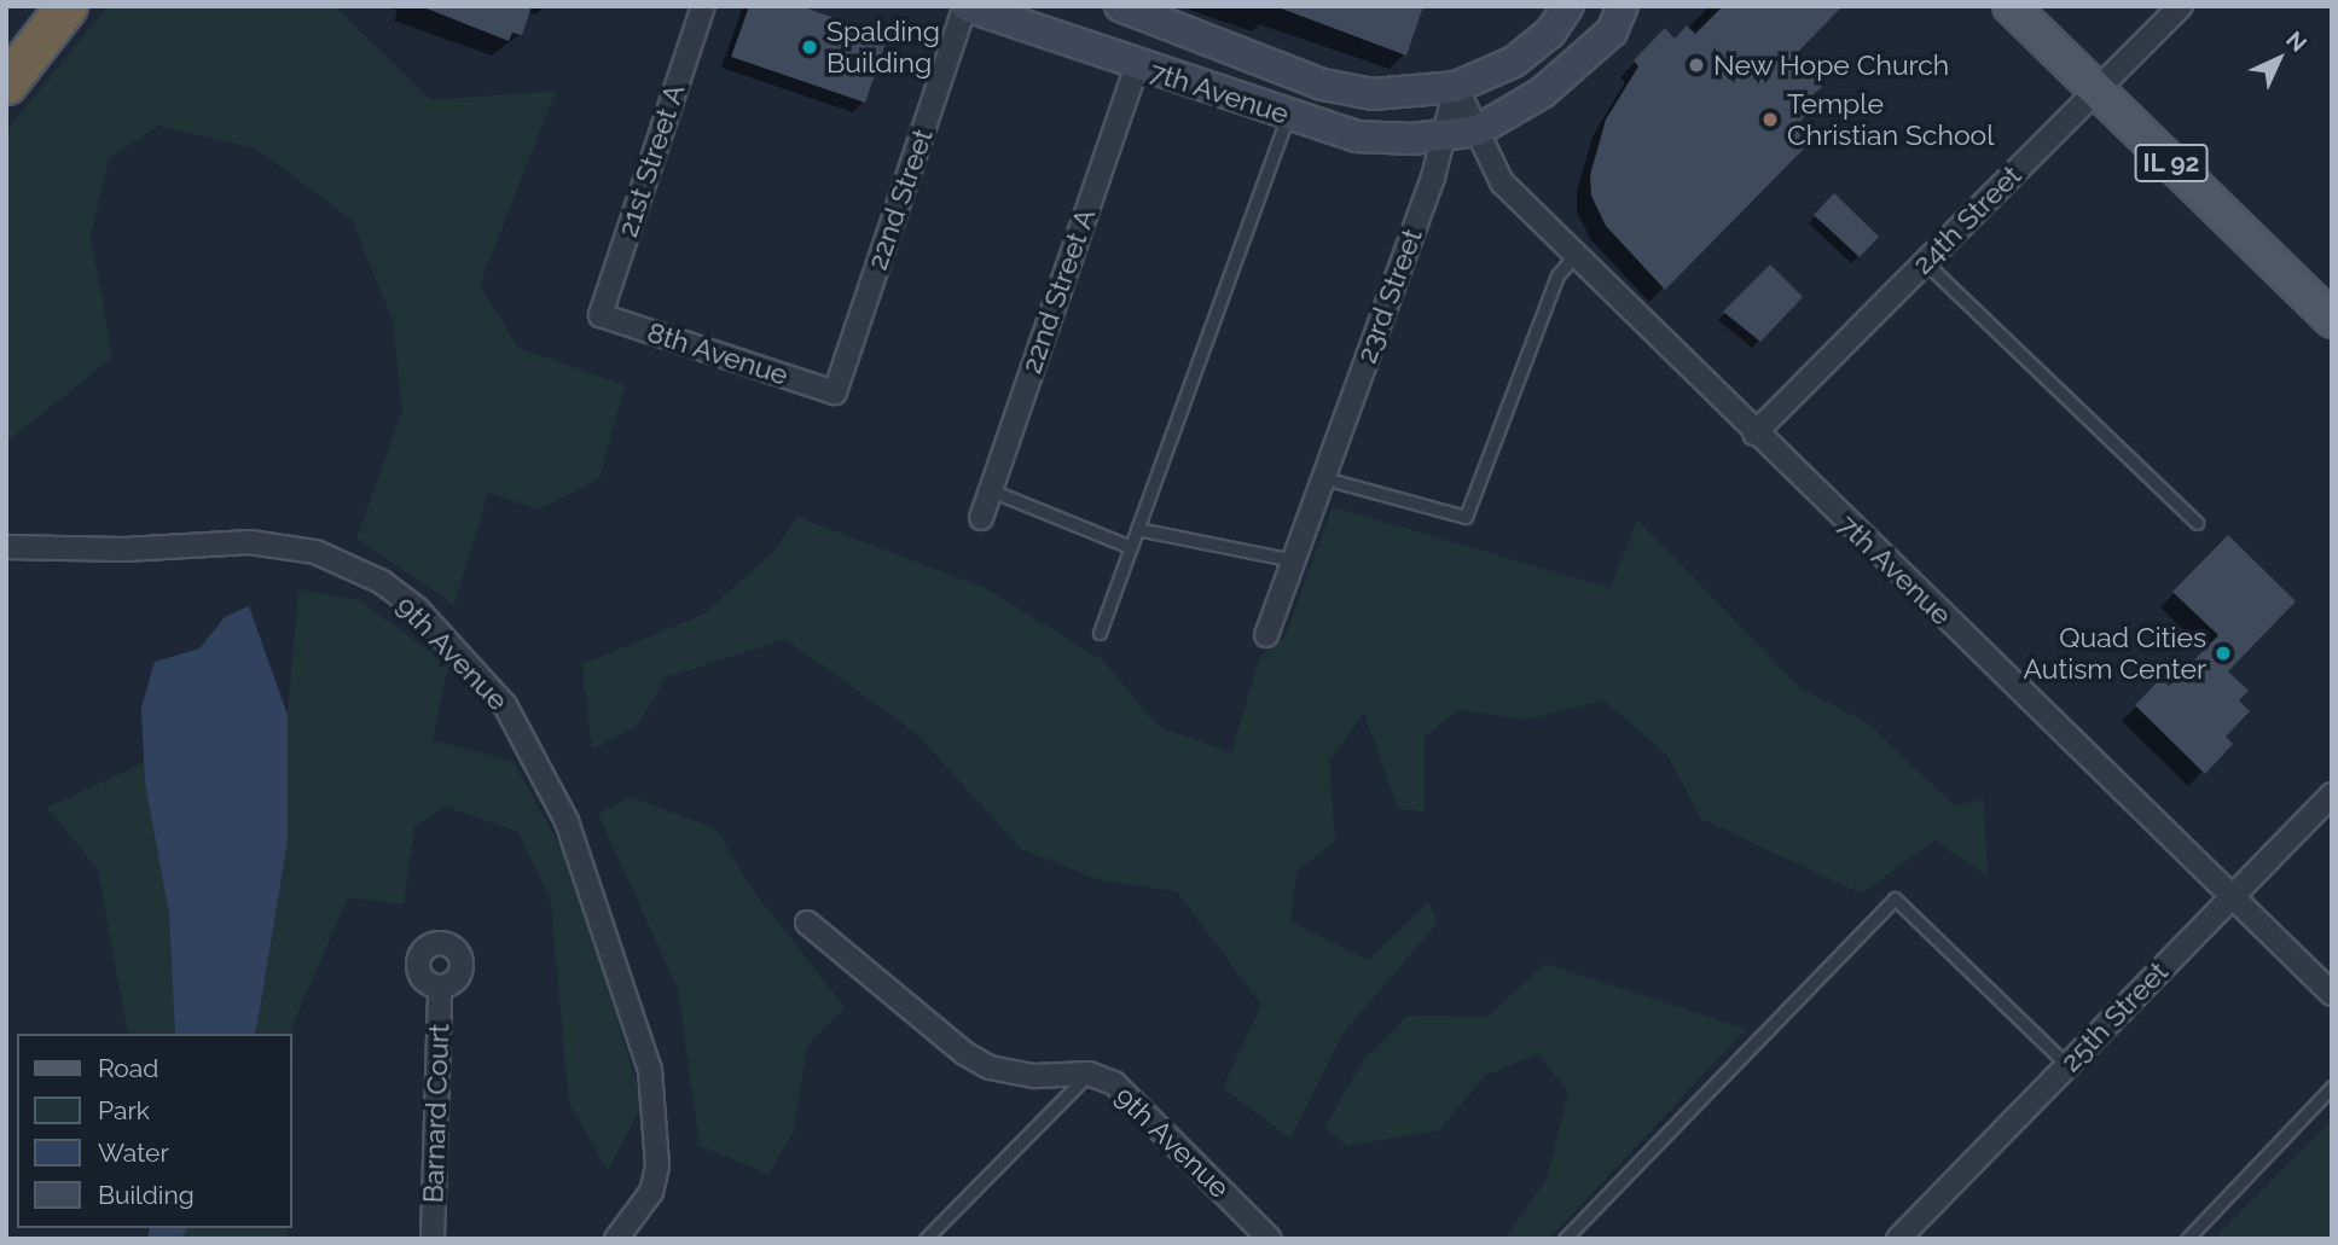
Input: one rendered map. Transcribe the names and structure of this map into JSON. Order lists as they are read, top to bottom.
{
  "streets": {
    "main road": ["7th Avenue", "IL 92"],
    "street": [
      "21st Street A",
      "22nd Street",
      "24th Street",
      "22nd Street A",
      "23rd Street",
      "8th Avenue",
      "9th Avenue",
      "25th Street",
      "Barnard Court"
    ]
  },
  "crossings": [
    ["7th Avenue", "22nd Street"],
    ["7th Avenue", "24th Street"],
    ["7th Avenue", "22nd Street A"],
    ["7th Avenue", "23rd Street"],
    ["7th Avenue", "25th Street"],
    ["21st Street A", "8th Avenue"],
    ["IL 92", "24th Street"],
    ["22nd Street", "8th Avenue"]
  ],
  "places": [
    "Spalding Building",
    "New Hope Church",
    "Temple Christian School",
    "Quad Cities Autism Center"
  ],
  "legend": [
    "Road",
    "Park",
    "Water",
    "Building"
  ],
  "north": "top right"
}
